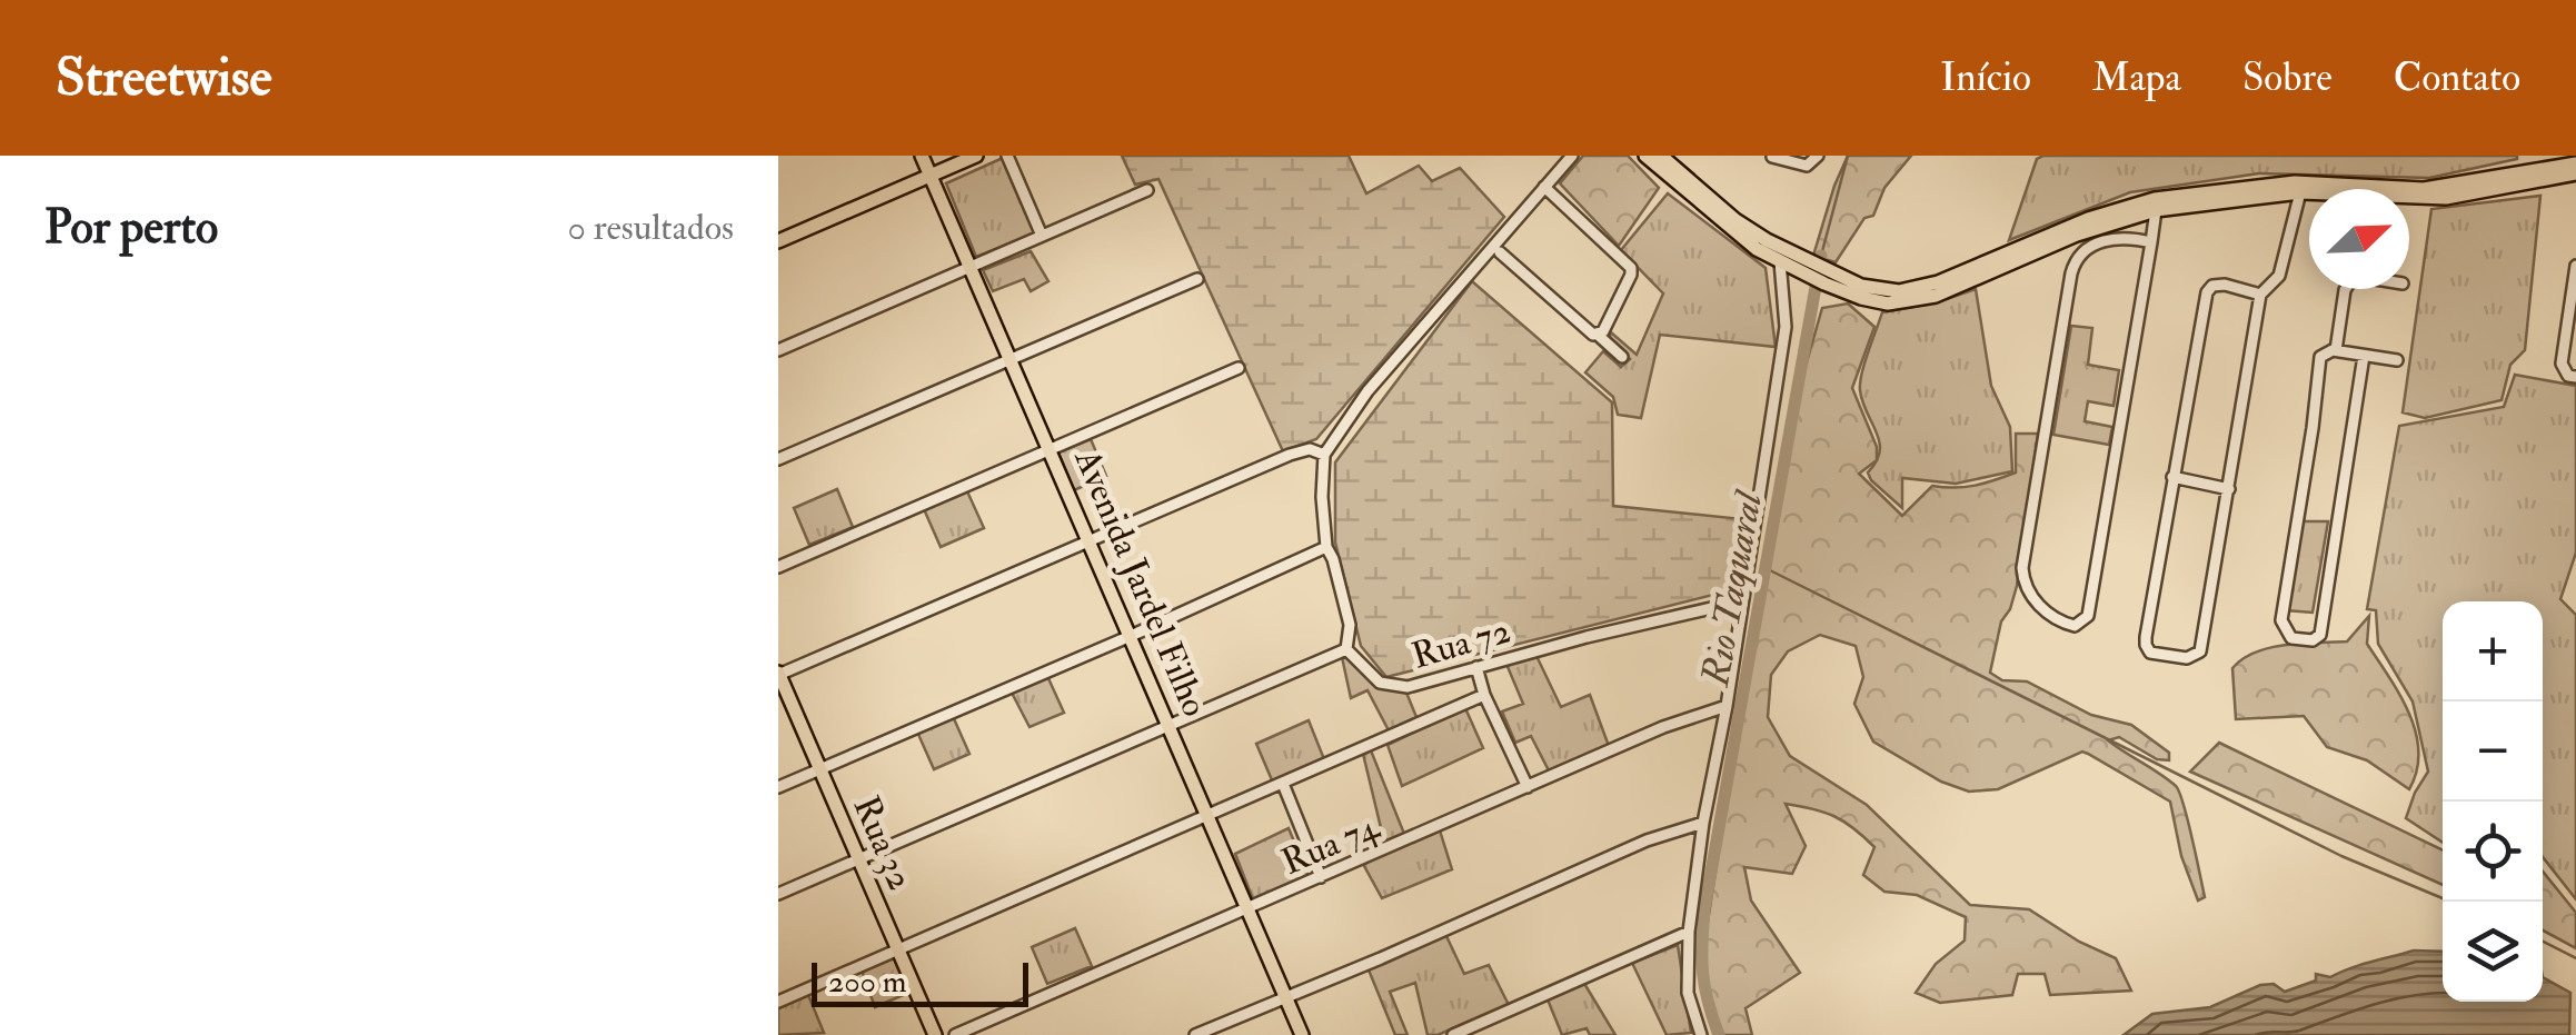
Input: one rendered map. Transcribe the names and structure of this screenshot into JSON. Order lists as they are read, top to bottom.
{
  "streets": {
    "main road": ["Avenida Jardel Filho", "Rua 32"],
    "street": ["Rua 72", "Rua 74"]
  },
  "crossings": [
    ["Avenida Jardel Filho", "Rua 74"]
  ],
  "water": ["Rio Taquaral"],
  "scale_bar": "200 m",
  "north": "top right",
  "page": {
    "header": "Streetwise",
    "nav": [
      "Início",
      "Mapa",
      "Sobre",
      "Contato"
    ],
    "heading": ["Por perto", "0 resultados"],
    "map_buttons": ["+", "−"],
    "scale": "200 m"
  }
}
